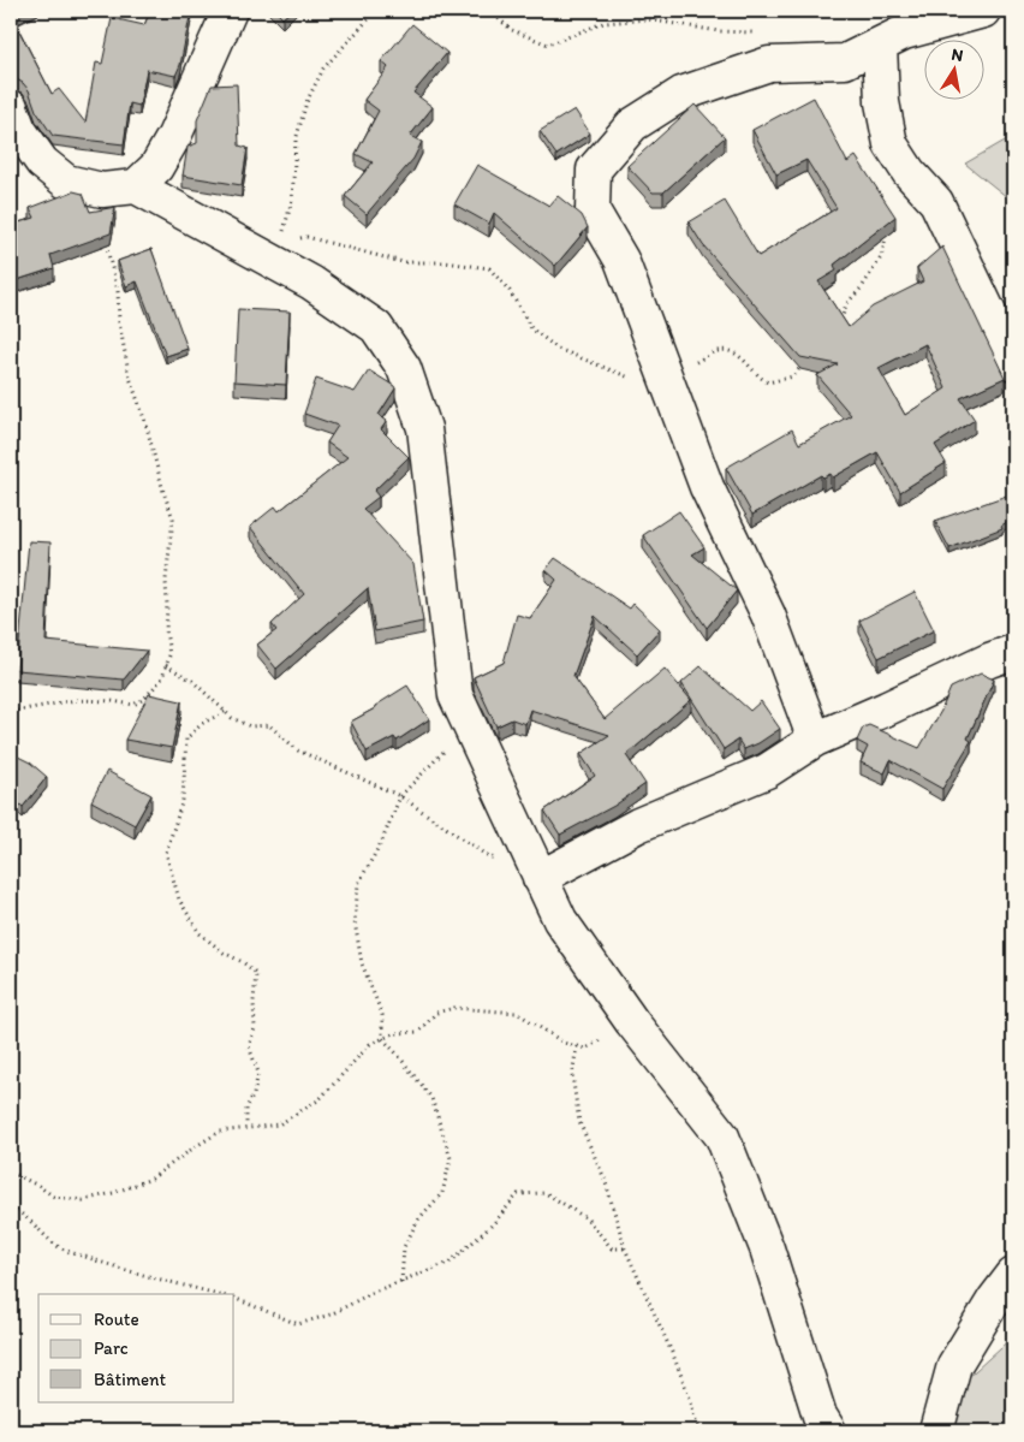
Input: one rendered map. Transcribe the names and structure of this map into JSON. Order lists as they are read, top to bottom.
{
  "legend": ["Route", "Parc", "Bâtiment"],
  "north": "top"
}
